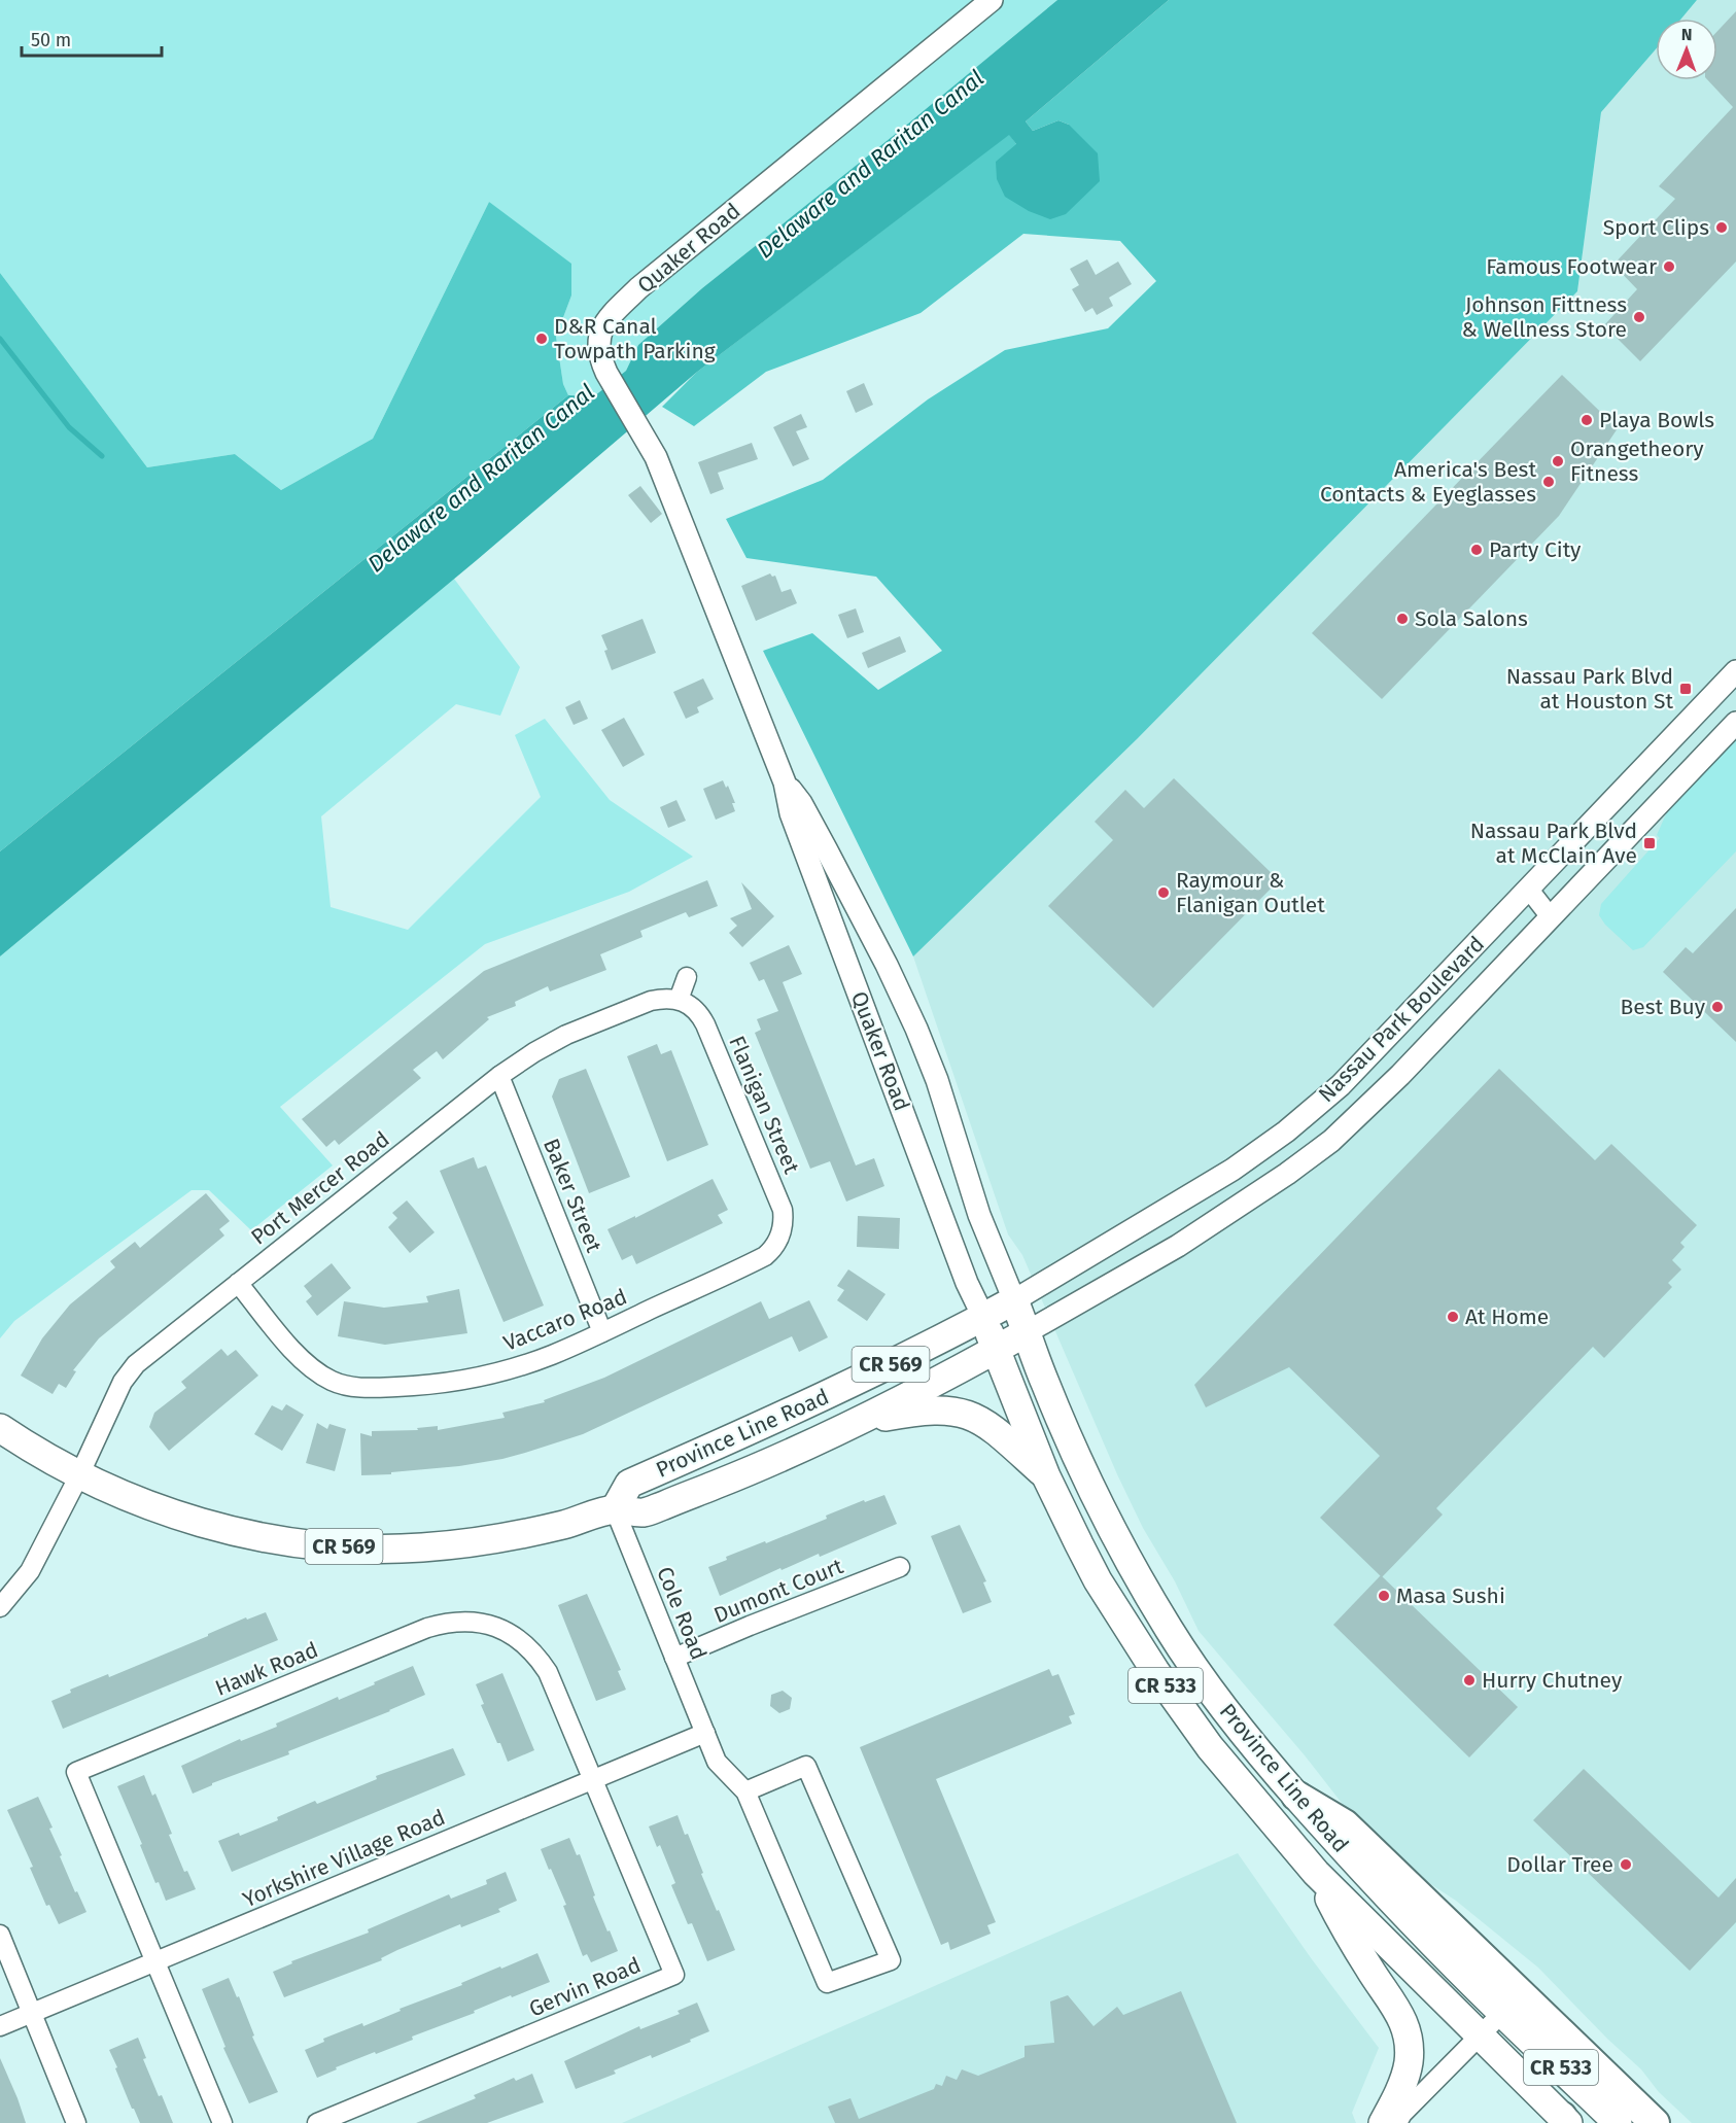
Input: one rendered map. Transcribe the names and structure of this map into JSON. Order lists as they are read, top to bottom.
{
  "streets": {
    "main road": ["CR 569", "Province Line Road", "CR 533"],
    "street": [
      "Quaker Road",
      "Nassau Park Boulevard",
      "Flanigan Street",
      "Port Mercer Road",
      "Baker Street",
      "Vaccaro Road",
      "Dumont Court",
      "Cole Road",
      "Hawk Road",
      "Yorkshire Village Road",
      "Gervin Road"
    ]
  },
  "crossings": [
    ["Quaker Road", "Nassau Park Boulevard"],
    ["Quaker Road", "Province Line Road"],
    ["Quaker Road", "CR 533"],
    ["Nassau Park Boulevard", "Province Line Road"],
    ["Nassau Park Boulevard", "CR 533"],
    ["Flanigan Street", "Port Mercer Road"],
    ["Flanigan Street", "Vaccaro Road"],
    ["Port Mercer Road", "Baker Street"],
    ["Port Mercer Road", "Vaccaro Road"],
    ["Port Mercer Road", "Province Line Road"],
    ["Baker Street", "Vaccaro Road"],
    ["Province Line Road", "Cole Road"],
    ["Province Line Road", "CR 533"],
    ["Dumont Court", "Cole Road"],
    ["Cole Road", "Yorkshire Village Road"],
    ["Hawk Road", "Yorkshire Village Road"],
    ["Hawk Road", "Gervin Road"],
    ["Yorkshire Village Road", "Gervin Road"]
  ],
  "water": ["Delaware and Raritan Canal"],
  "places": {
    "other": [
      "Sport Clips",
      "Famous Footwear",
      "Johnson Fittness & Wellness Store",
      "D&R Canal Towpath Parking",
      "Playa Bowls",
      "Orangetheory Fitness",
      "America's Best Contacts & Eyeglasses",
      "Party City",
      "Sola Salons",
      "Raymour & Flanigan Outlet",
      "Best Buy",
      "At Home",
      "Masa Sushi",
      "Hurry Chutney",
      "Dollar Tree"
    ],
    "transit": ["Nassau Park Blvd at Houston St", "Nassau Park Blvd at McClain Ave"]
  },
  "scale_bar": "50 m",
  "north": "top"
}
